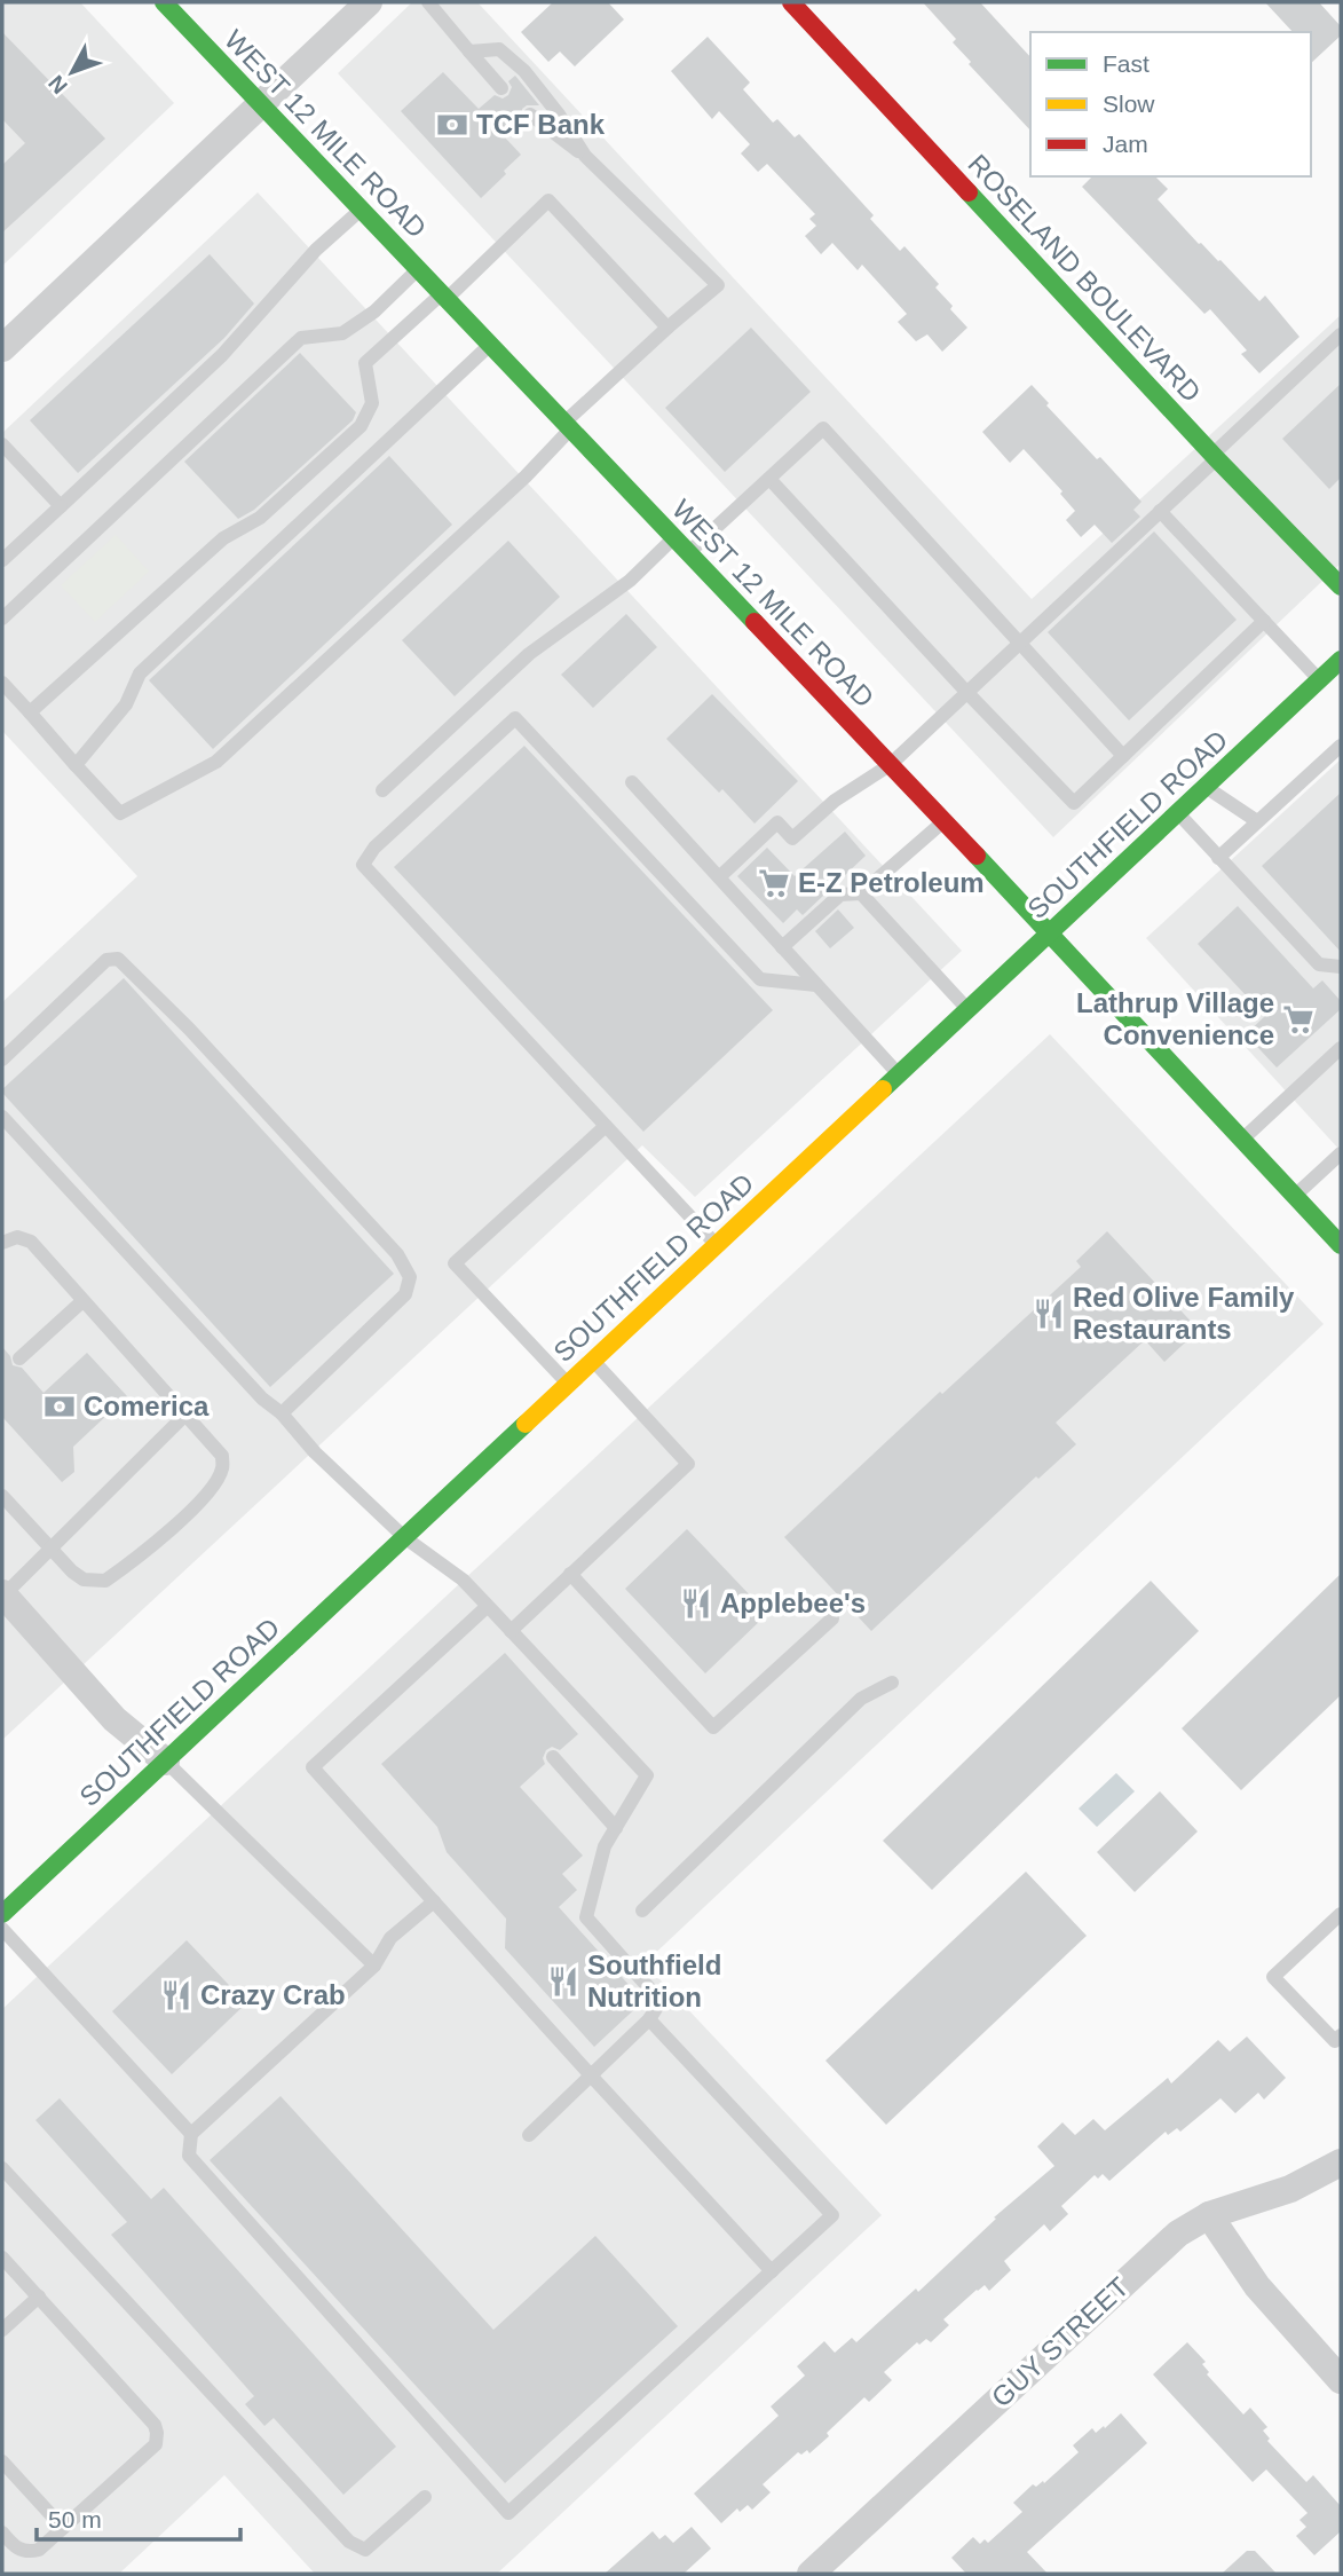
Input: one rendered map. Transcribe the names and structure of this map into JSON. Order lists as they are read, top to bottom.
{
  "streets": {
    "main road": ["WEST 12 MILE ROAD", "ROSELAND BOULEVARD", "SOUTHFIELD ROAD"],
    "street": ["GUY STREET"]
  },
  "crossings": [
    ["WEST 12 MILE ROAD", "SOUTHFIELD ROAD"]
  ],
  "places": {
    "bank": ["TCF Bank", "Comerica"],
    "supermarket": ["E-Z Petroleum", "Lathrup Village Convenience"],
    "restaurant": [
      "Red Olive Family Restaurants",
      "Applebee's",
      "Southfield Nutrition",
      "Crazy Crab"
    ]
  },
  "legend": ["Fast", "Slow", "Jam"],
  "scale_bar": "50 m",
  "north": "bottom left"
}
